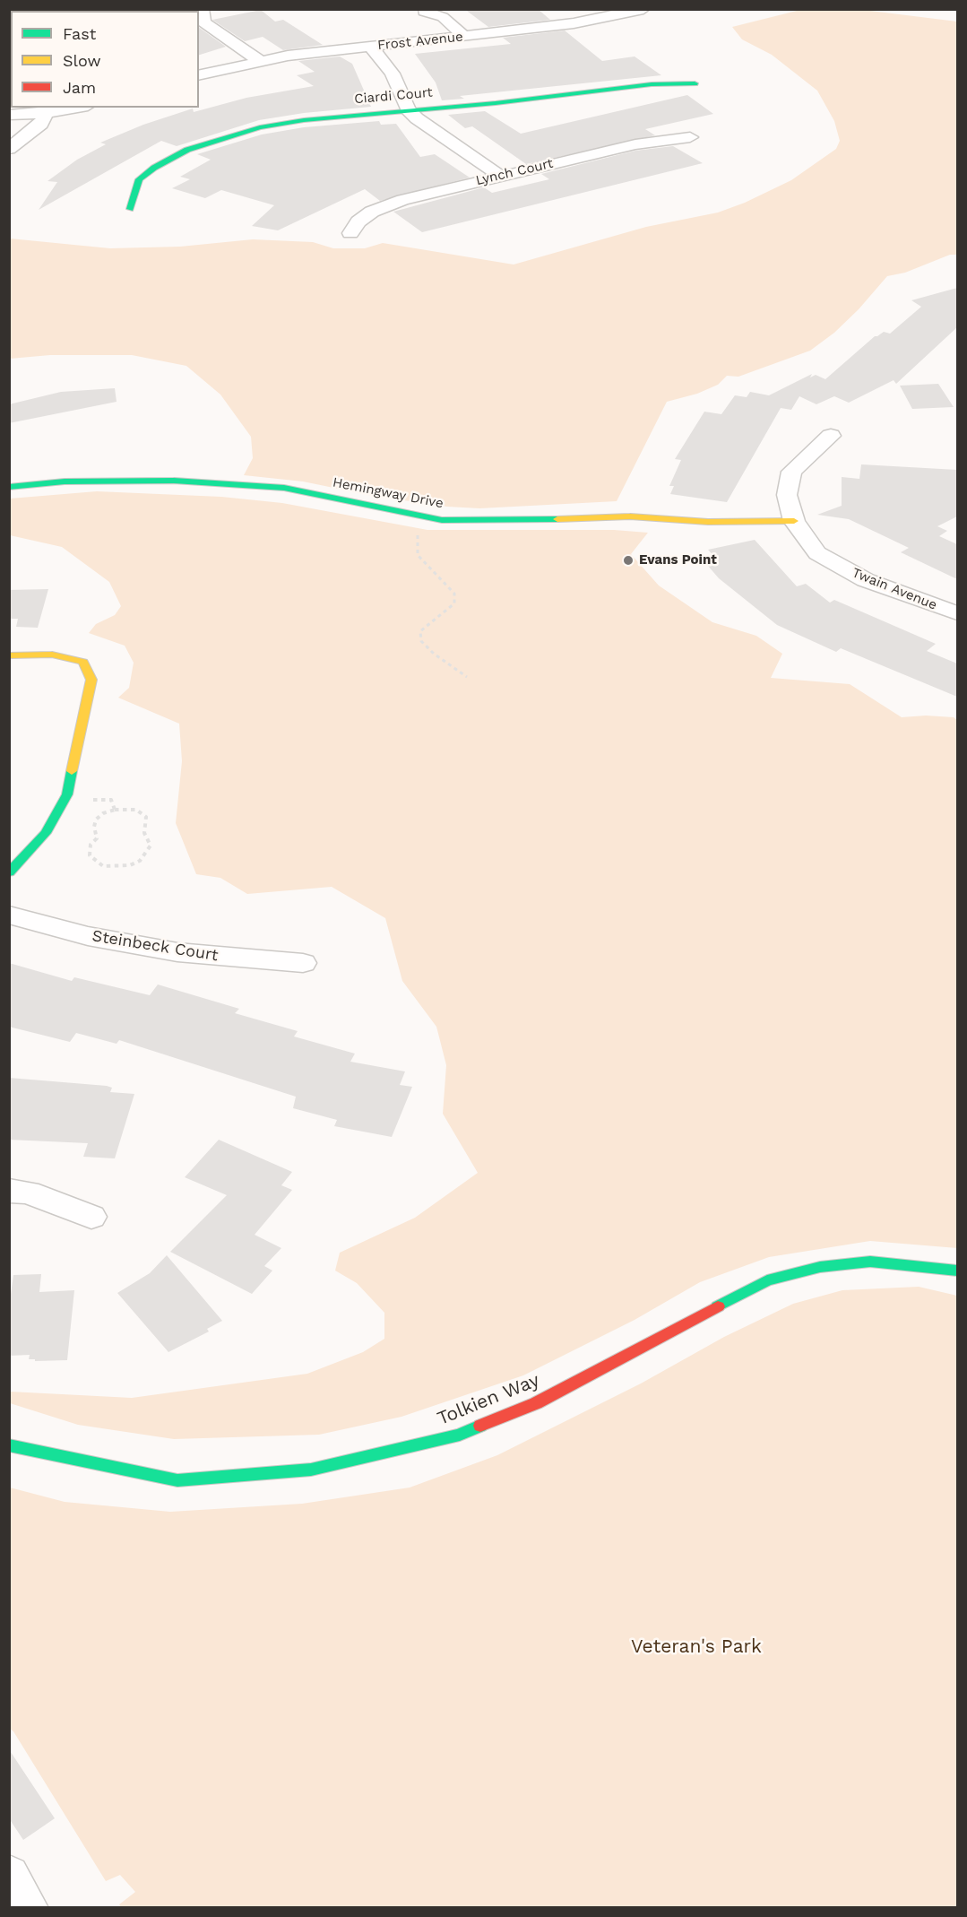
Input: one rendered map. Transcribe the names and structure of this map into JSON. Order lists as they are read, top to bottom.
{
  "streets": {
    "street": [
      "Frost Avenue",
      "Ciardi Court",
      "Lynch Court",
      "Hemingway Drive",
      "Twain Avenue",
      "Steinbeck Court",
      "Tolkien Way"
    ]
  },
  "crossings": [
    ["Hemingway Drive", "Twain Avenue"]
  ],
  "parks": ["Veteran's Park"],
  "places": ["Evans Point"],
  "legend": ["Fast", "Slow", "Jam"]
}
